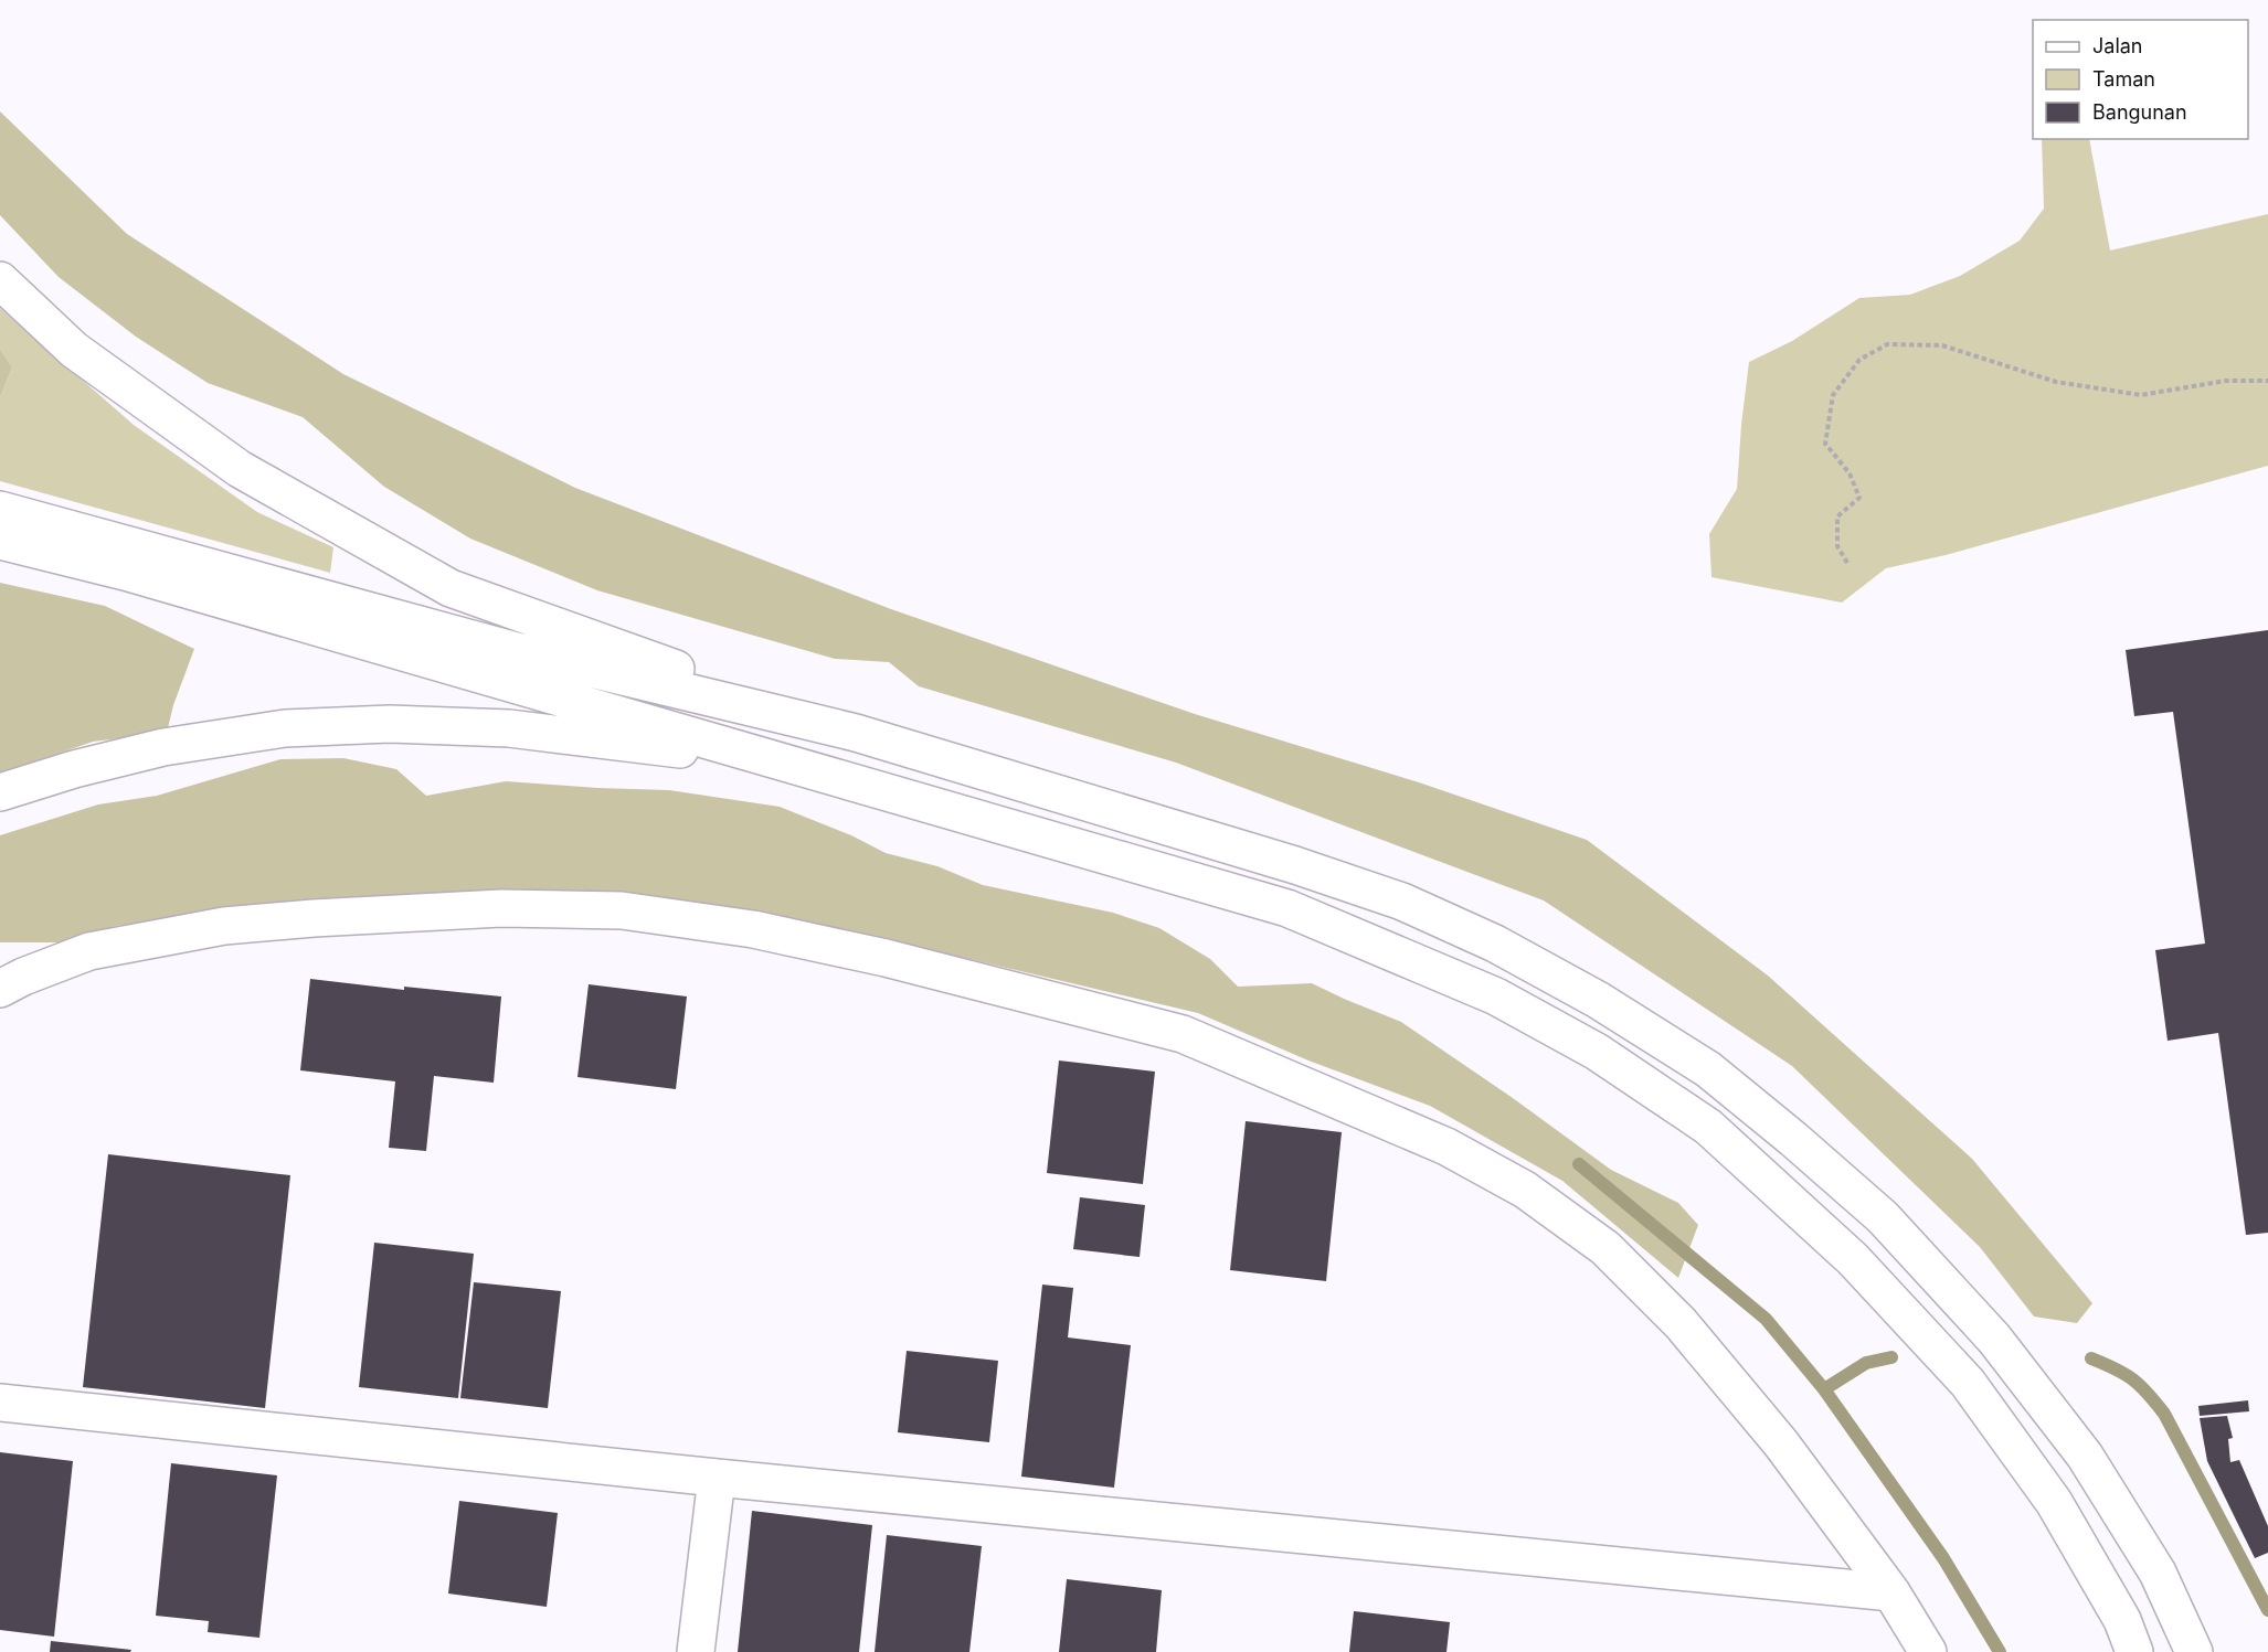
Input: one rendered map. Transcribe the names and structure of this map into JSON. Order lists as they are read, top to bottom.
{
  "legend": ["Jalan", "Taman", "Bangunan"]
}
